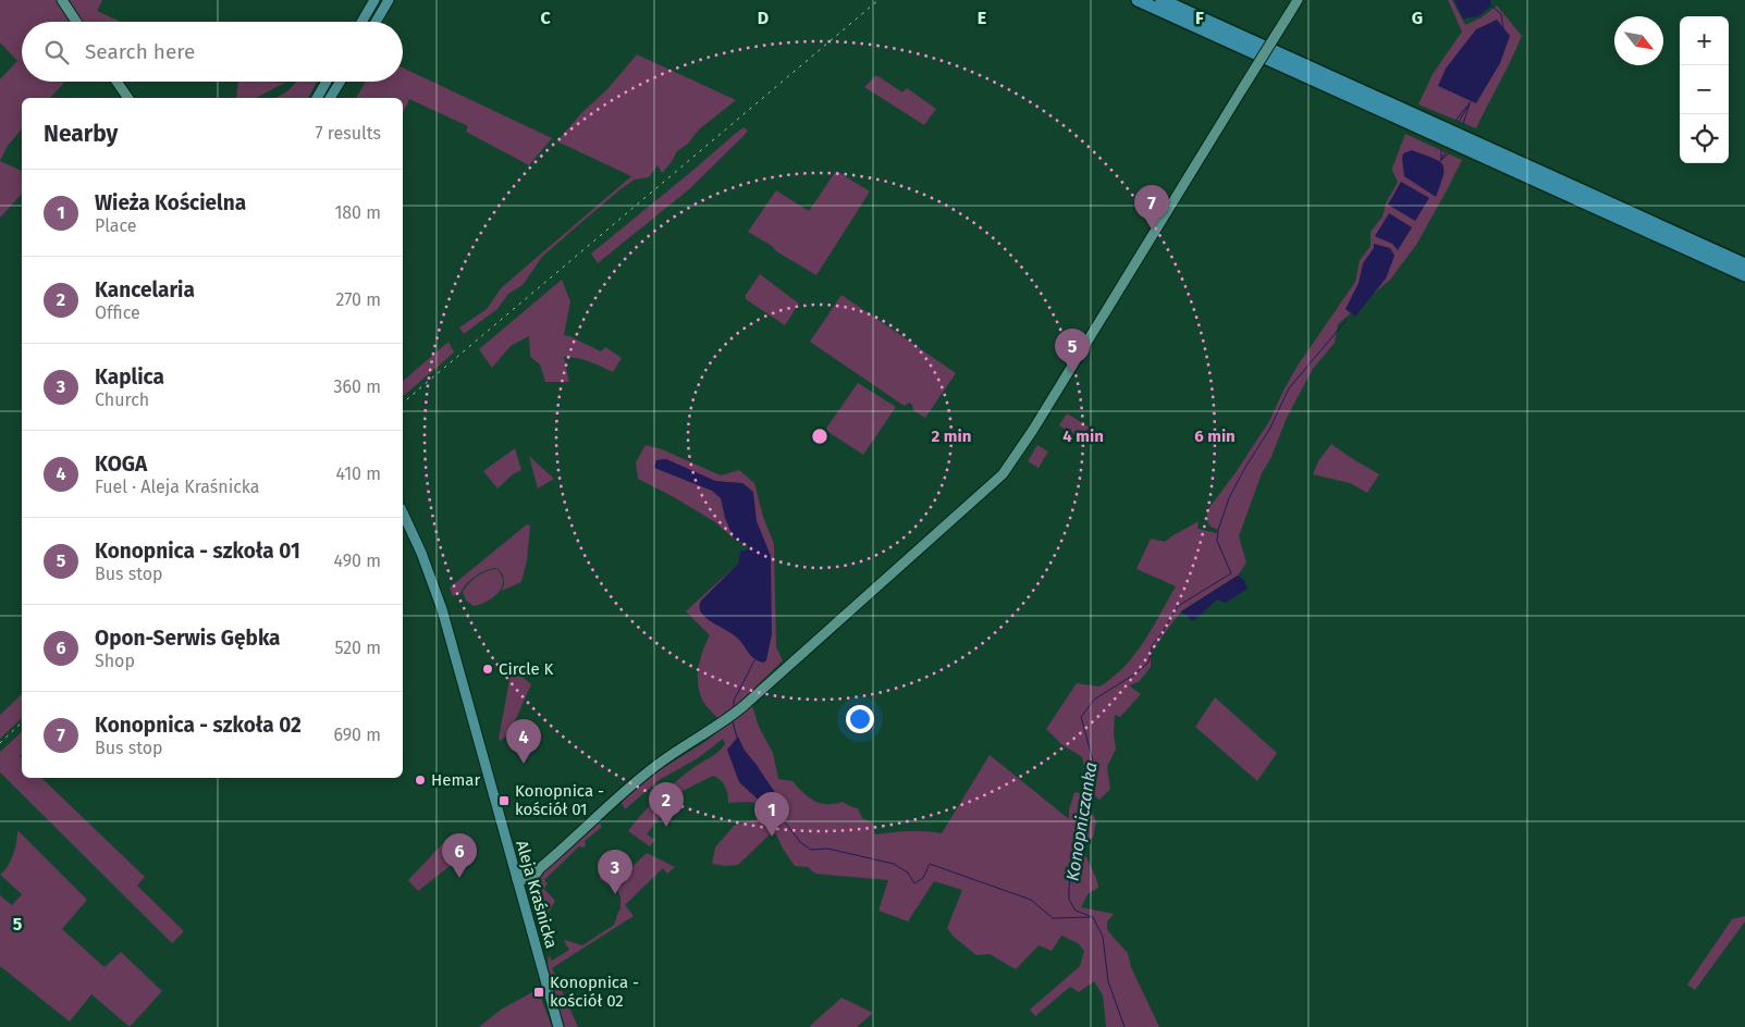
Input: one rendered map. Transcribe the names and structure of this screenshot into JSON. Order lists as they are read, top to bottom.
{
  "streets": {
    "main road": ["Aleja Kraśnicka"]
  },
  "water": ["Konopniczanka"],
  "places": {
    "other": ["Circle K", "Hemar"],
    "transit": ["Konopnica - kościół 01", "Konopnica - kościół 02"]
  },
  "north": "bottom right",
  "page": {
    "map_buttons": ["+", "−"],
    "search": "Search here",
    "heading": ["Nearby", "7 results"],
    "list": [
      {
        "mark": "1",
        "name": "Wieża Kościelna",
        "note": "Place",
        "value": "180 m"
      },
      {
        "mark": "2",
        "name": "Kancelaria",
        "note": "Office",
        "value": "270 m"
      },
      {
        "mark": "3",
        "name": "Kaplica",
        "note": "Church",
        "value": "360 m"
      },
      {
        "mark": "4",
        "name": "KOGA",
        "note": "Fuel · Aleja Kraśnicka",
        "value": "410 m"
      },
      {
        "mark": "5",
        "name": "Konopnica - szkoła 01",
        "note": "Bus stop",
        "value": "490 m"
      },
      {
        "mark": "6",
        "name": "Opon-Serwis Gębka",
        "note": "Shop",
        "value": "520 m"
      },
      {
        "mark": "7",
        "name": "Konopnica - szkoła 02",
        "note": "Bus stop",
        "value": "690 m"
      }
    ],
    "pins": [
      "7",
      "5",
      "4",
      "2",
      "1",
      "6",
      "3"
    ]
  },
  "grid": {
    "columns": [
      "C",
      "D",
      "E",
      "F",
      "G"
    ],
    "rows": ["5"]
  },
  "rings": ["2 min", "4 min", "6 min"]
}
